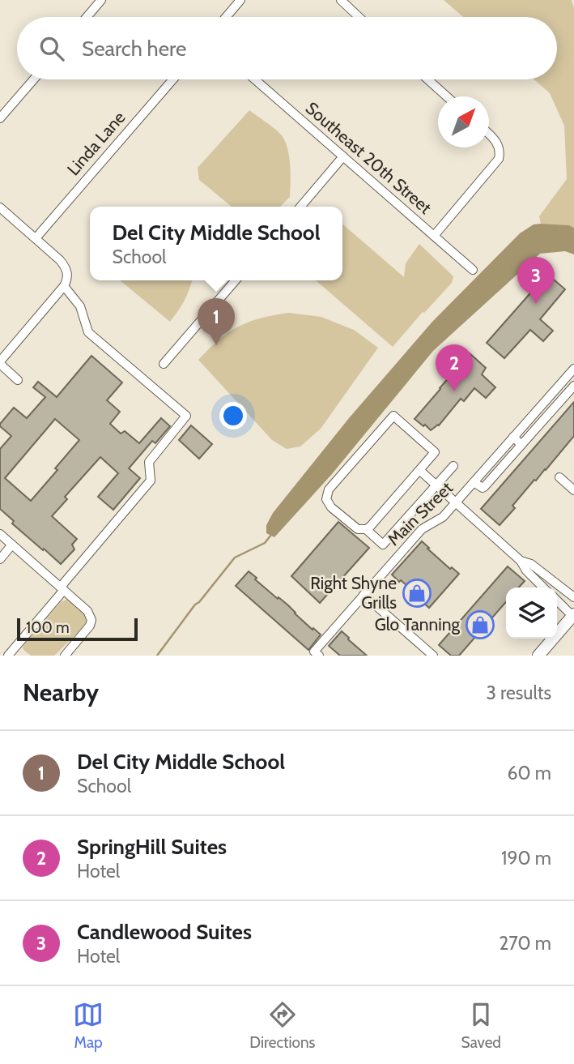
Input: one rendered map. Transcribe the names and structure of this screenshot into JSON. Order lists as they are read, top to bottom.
{
  "streets": {
    "street": ["Linda Lane", "Southeast 20th Street", "Main Street"]
  },
  "places": {
    "shop": ["Right Shyne Grills", "Glo Tanning"]
  },
  "scale_bar": "100 m",
  "north": "top right",
  "page": {
    "search": "Search here",
    "popup": ["Del City Middle School", "School"],
    "pins": ["3", "1", "2"],
    "scale": "100 m",
    "heading": ["Nearby", "3 results"],
    "list": [
      {
        "mark": "1",
        "name": "Del City Middle School",
        "note": "School",
        "value": "60 m"
      },
      {
        "mark": "2",
        "name": "SpringHill Suites",
        "note": "Hotel",
        "value": "190 m"
      },
      {
        "mark": "3",
        "name": "Candlewood Suites",
        "note": "Hotel",
        "value": "270 m"
      }
    ],
    "nav": ["Map", "Directions", "Saved"]
  }
}
